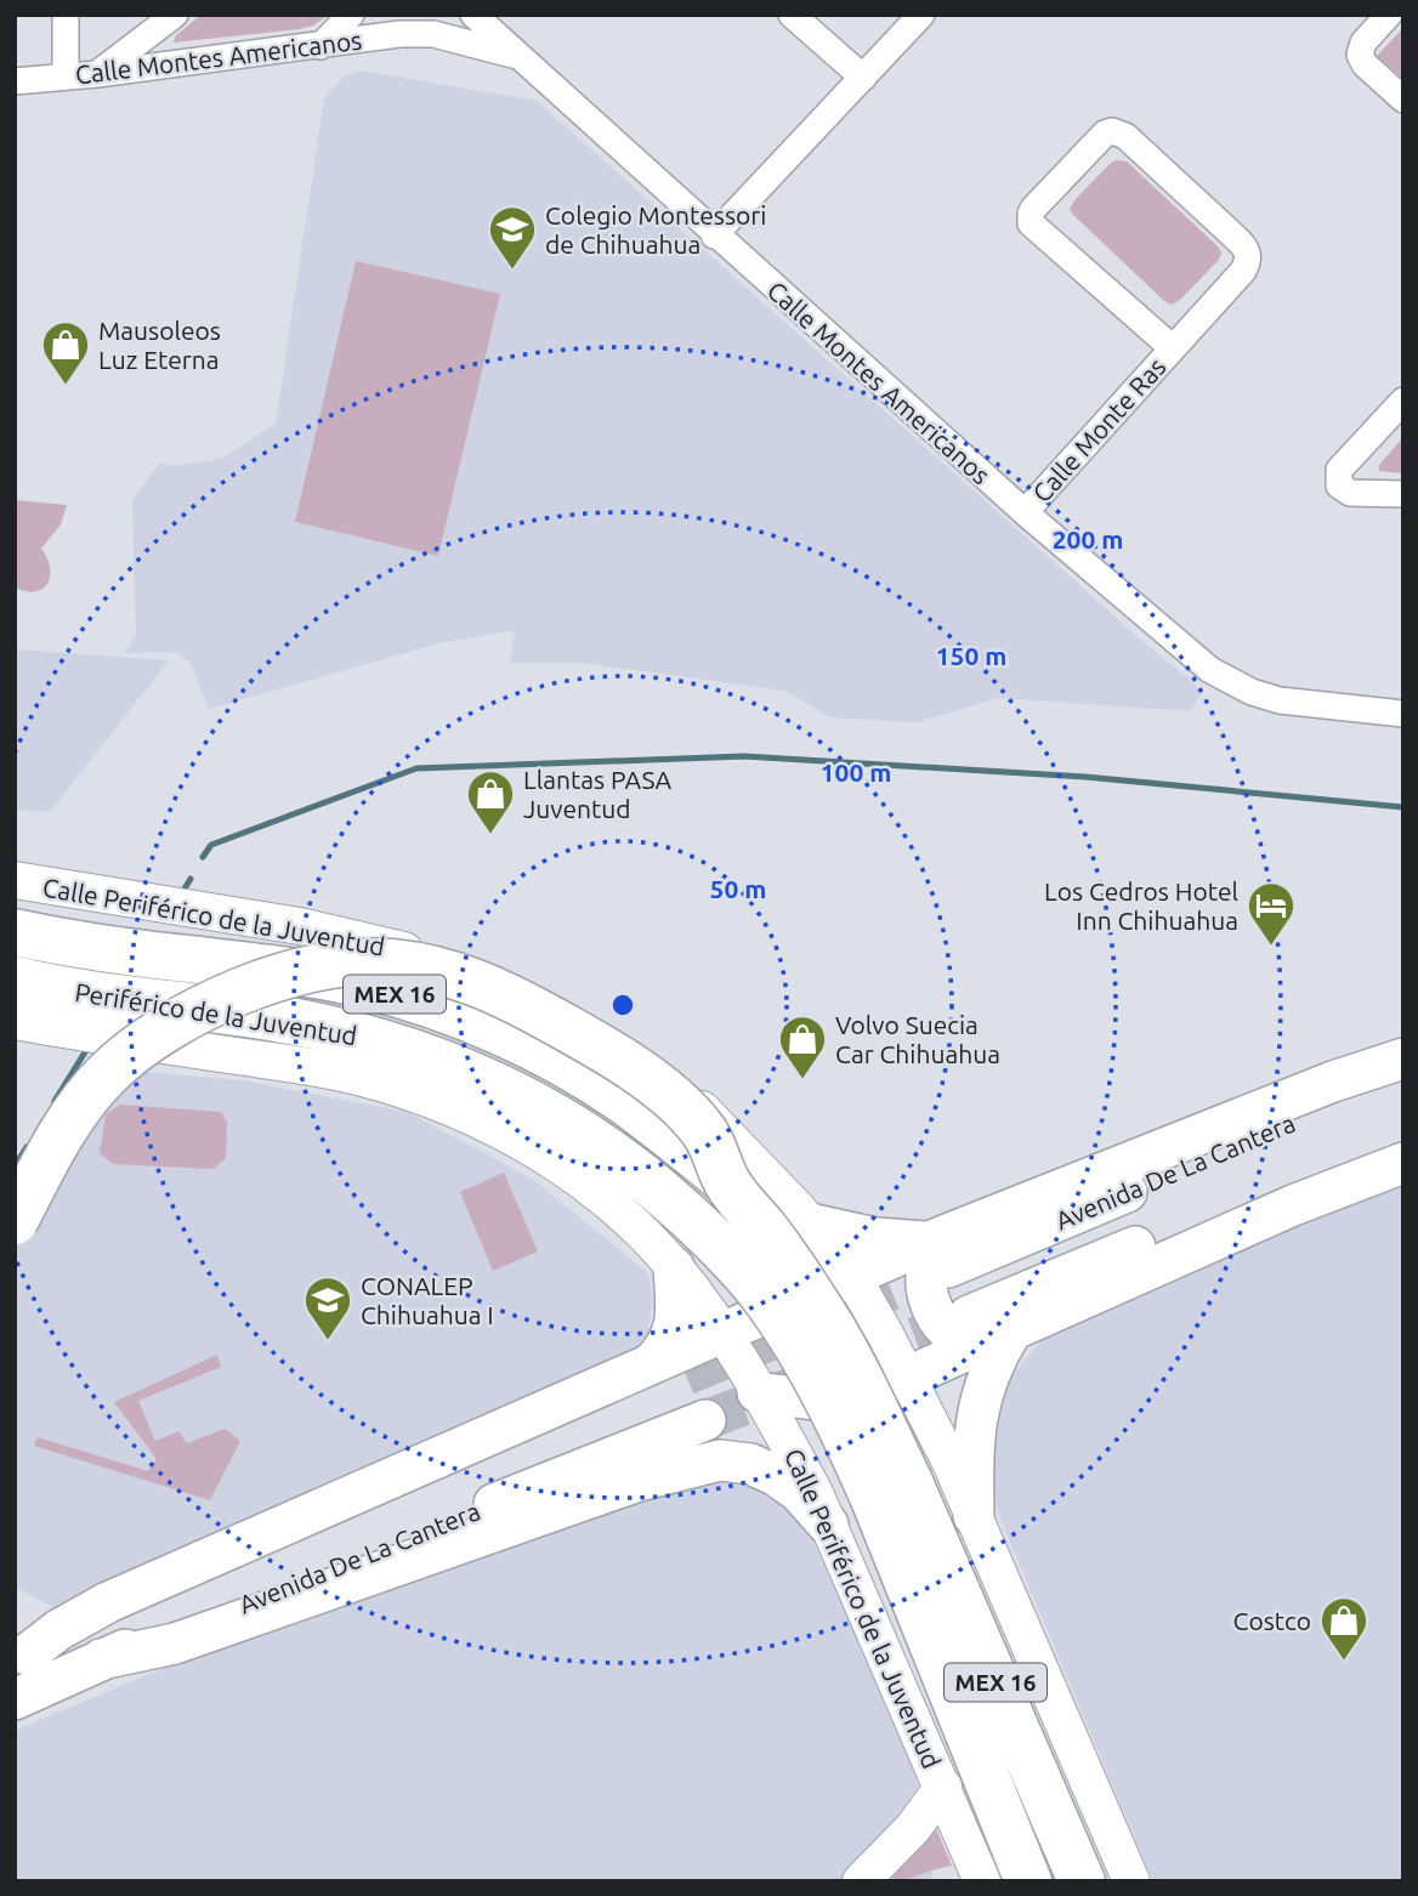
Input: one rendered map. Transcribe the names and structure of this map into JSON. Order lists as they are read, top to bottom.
{
  "streets": {
    "highway": ["MEX 16", "Periférico de la Juventud"],
    "main road": ["Calle Periférico de la Juventud", "Avenida De La Cantera"],
    "street": ["Calle Montes Americanos", "Calle Monte Ras"]
  },
  "crossings": [
    ["Calle Montes Americanos", "Calle Monte Ras"],
    ["MEX 16", "Periférico de la Juventud"]
  ],
  "places": {
    "school or university": ["Colegio Montessori de Chihuahua", "CONALEP Chihuahua I"],
    "shop": [
      "Mausoleos Luz Eterna",
      "Llantas PASA Juventud",
      "Volvo Suecia Car Chihuahua",
      "Costco"
    ],
    "hotel": ["Los Cedros Hotel Inn Chihuahua"]
  },
  "rings": [
    "200 m",
    "150 m",
    "100 m",
    "50 m"
  ]
}
